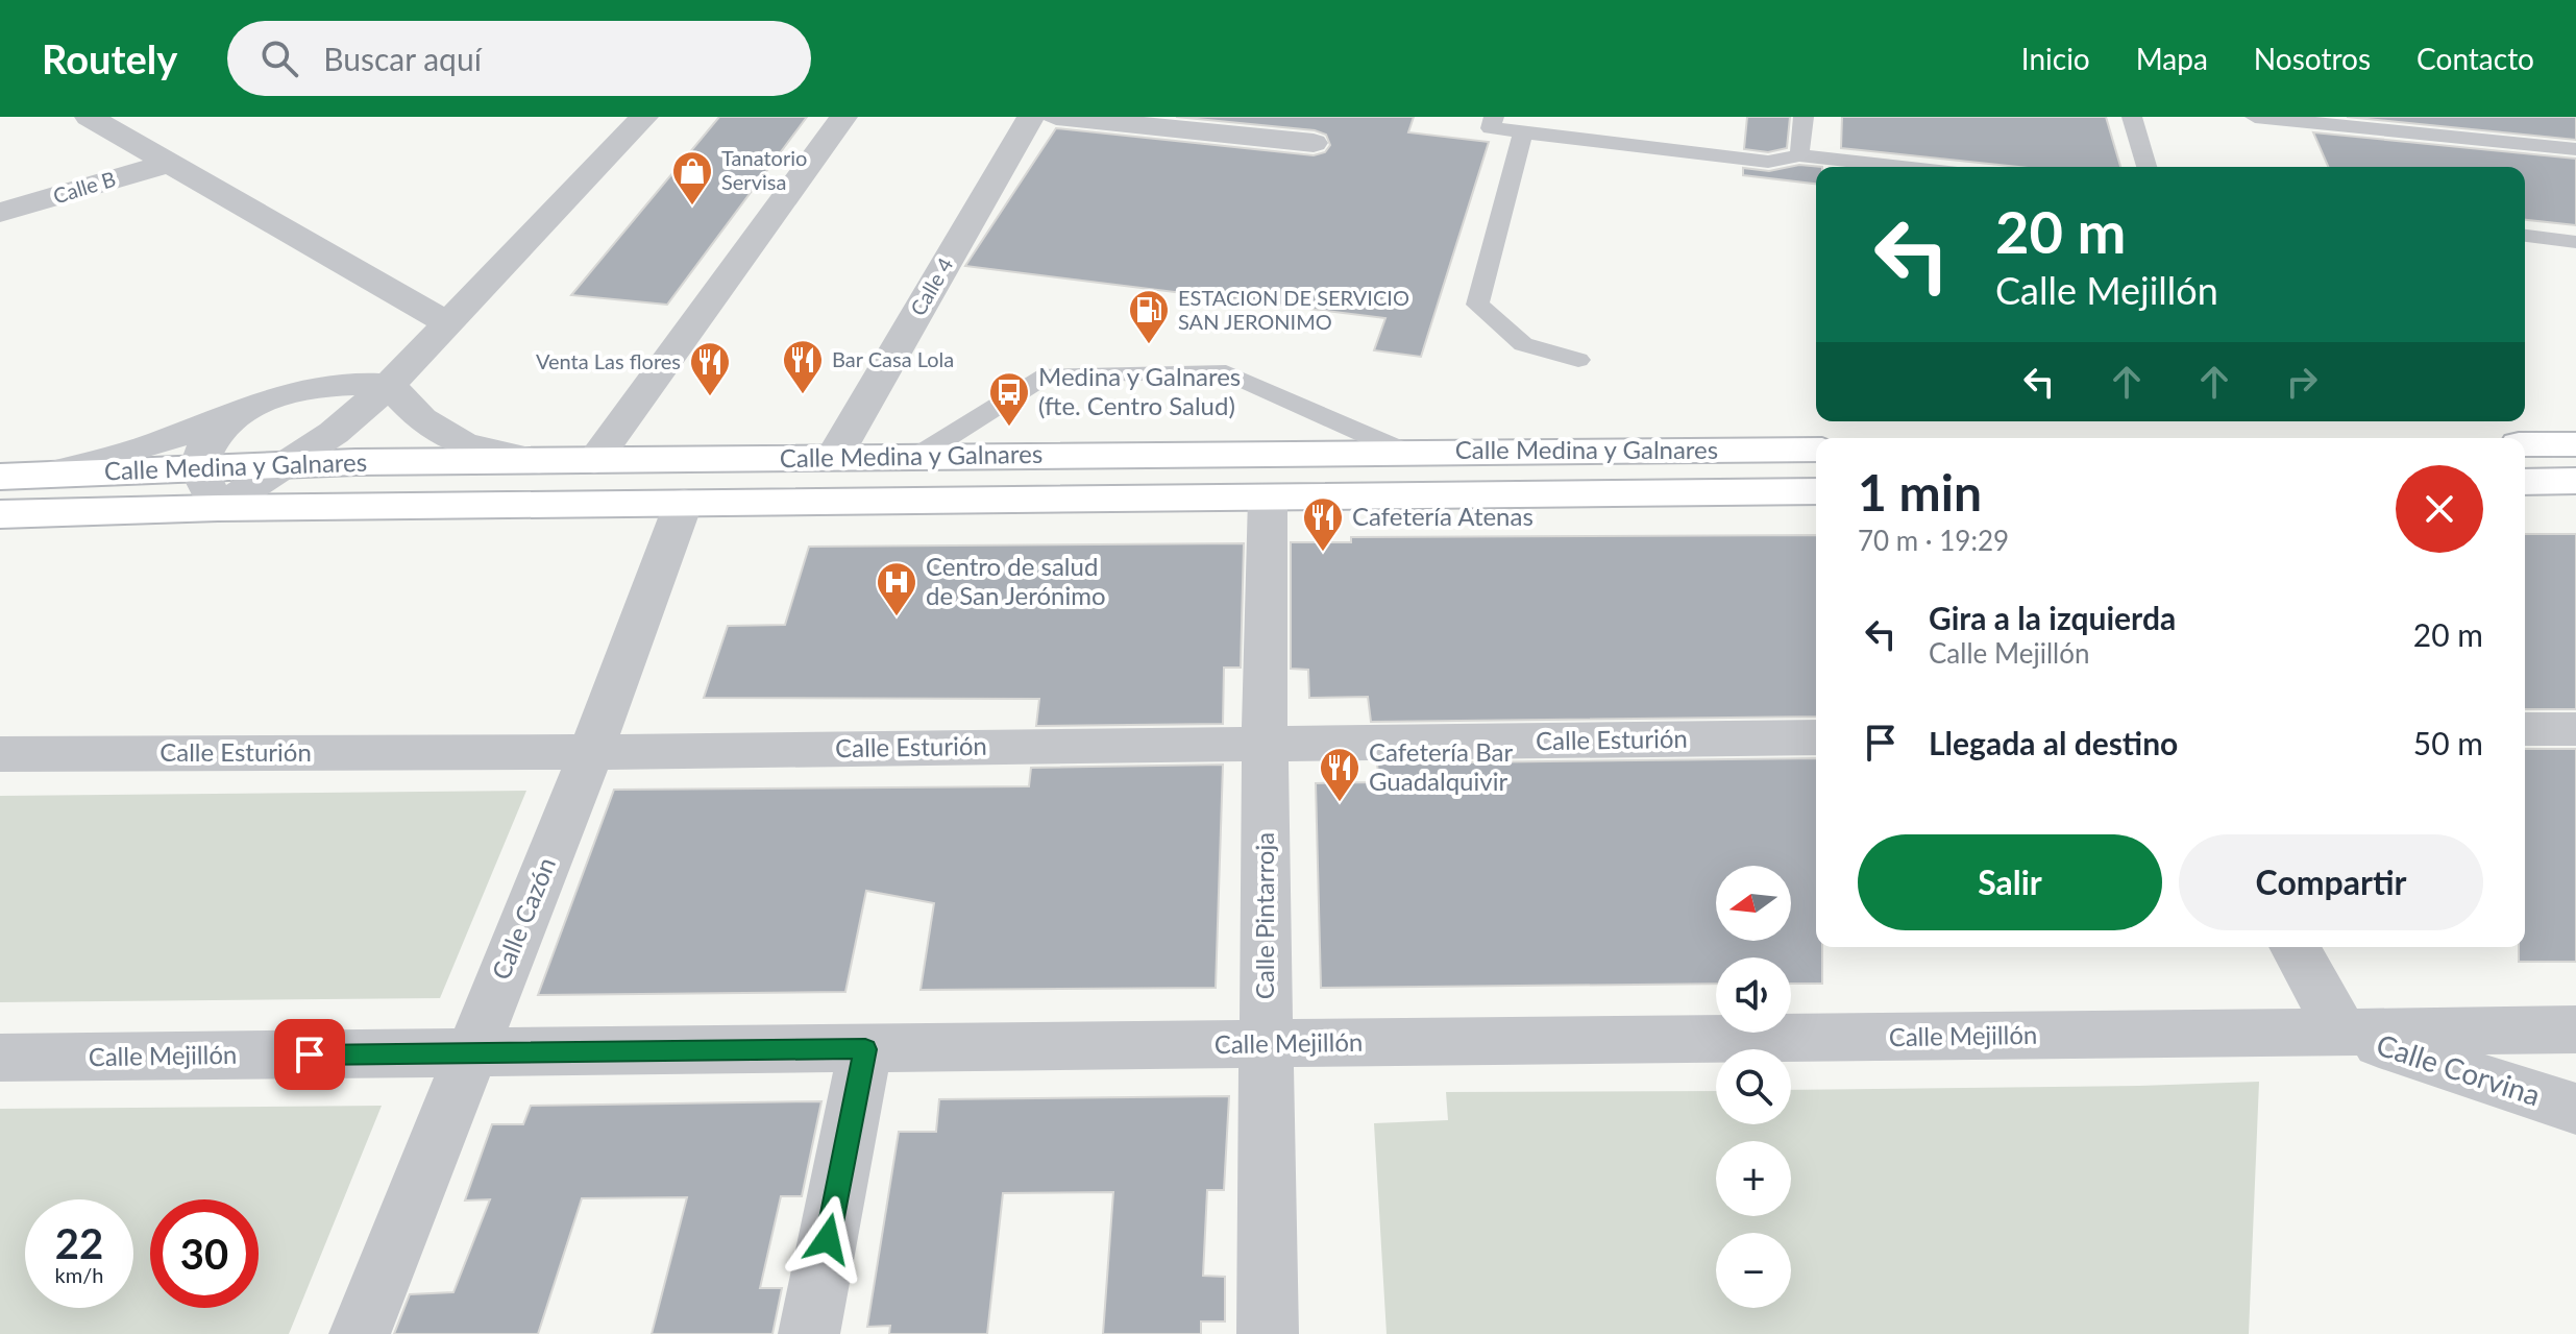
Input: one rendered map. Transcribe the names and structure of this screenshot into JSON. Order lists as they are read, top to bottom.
{
  "streets": {
    "main road": ["Calle Medina y Galnares"],
    "street": [
      "Calle B",
      "Calle 4",
      "Calle Esturión",
      "Calle Pintarroja",
      "Calle Cazón",
      "Calle Mejillón",
      "Calle Corvina"
    ]
  },
  "crossings": [
    ["Calle 4", "Calle Medina y Galnares"],
    ["Calle Medina y Galnares", "Calle Pintarroja"],
    ["Calle Medina y Galnares", "Calle Cazón"],
    ["Calle Esturión", "Calle Pintarroja"],
    ["Calle Esturión", "Calle Cazón"],
    ["Calle Pintarroja", "Calle Mejillón"],
    ["Calle Cazón", "Calle Mejillón"],
    ["Calle Mejillón", "Calle Corvina"]
  ],
  "places": {
    "shop": ["Tanatorio Servisa"],
    "fuel station": ["ESTACION DE SERVICIO SAN JERONIMO"],
    "restaurant": [
      "Bar Casa Lola",
      "Venta Las flores",
      "Cafetería Atenas",
      "Cafetería Bar Guadalquivir"
    ],
    "bus stop": ["Medina y Galnares (fte. Centro Salud)"],
    "hospital": ["Centro de salud de San Jerónimo"]
  },
  "north": "left",
  "page": {
    "header": "Routely",
    "search": "Buscar aquí",
    "nav": [
      "Inicio",
      "Mapa",
      "Nosotros",
      "Contacto"
    ],
    "turn": ["20 m", "Calle Mejillón"],
    "heading": ["1 min", "70 m · 19:29"],
    "list": [
      {
        "name": "Gira a la izquierda",
        "note": "Calle Mejillón",
        "value": "20 m"
      },
      {
        "name": "Llegada al destino",
        "value": "50 m"
      }
    ],
    "buttons": ["Salir", "Compartir"],
    "map_buttons": ["+", "−"],
    "speed": "22 km/h",
    "limit": "30"
  }
}
